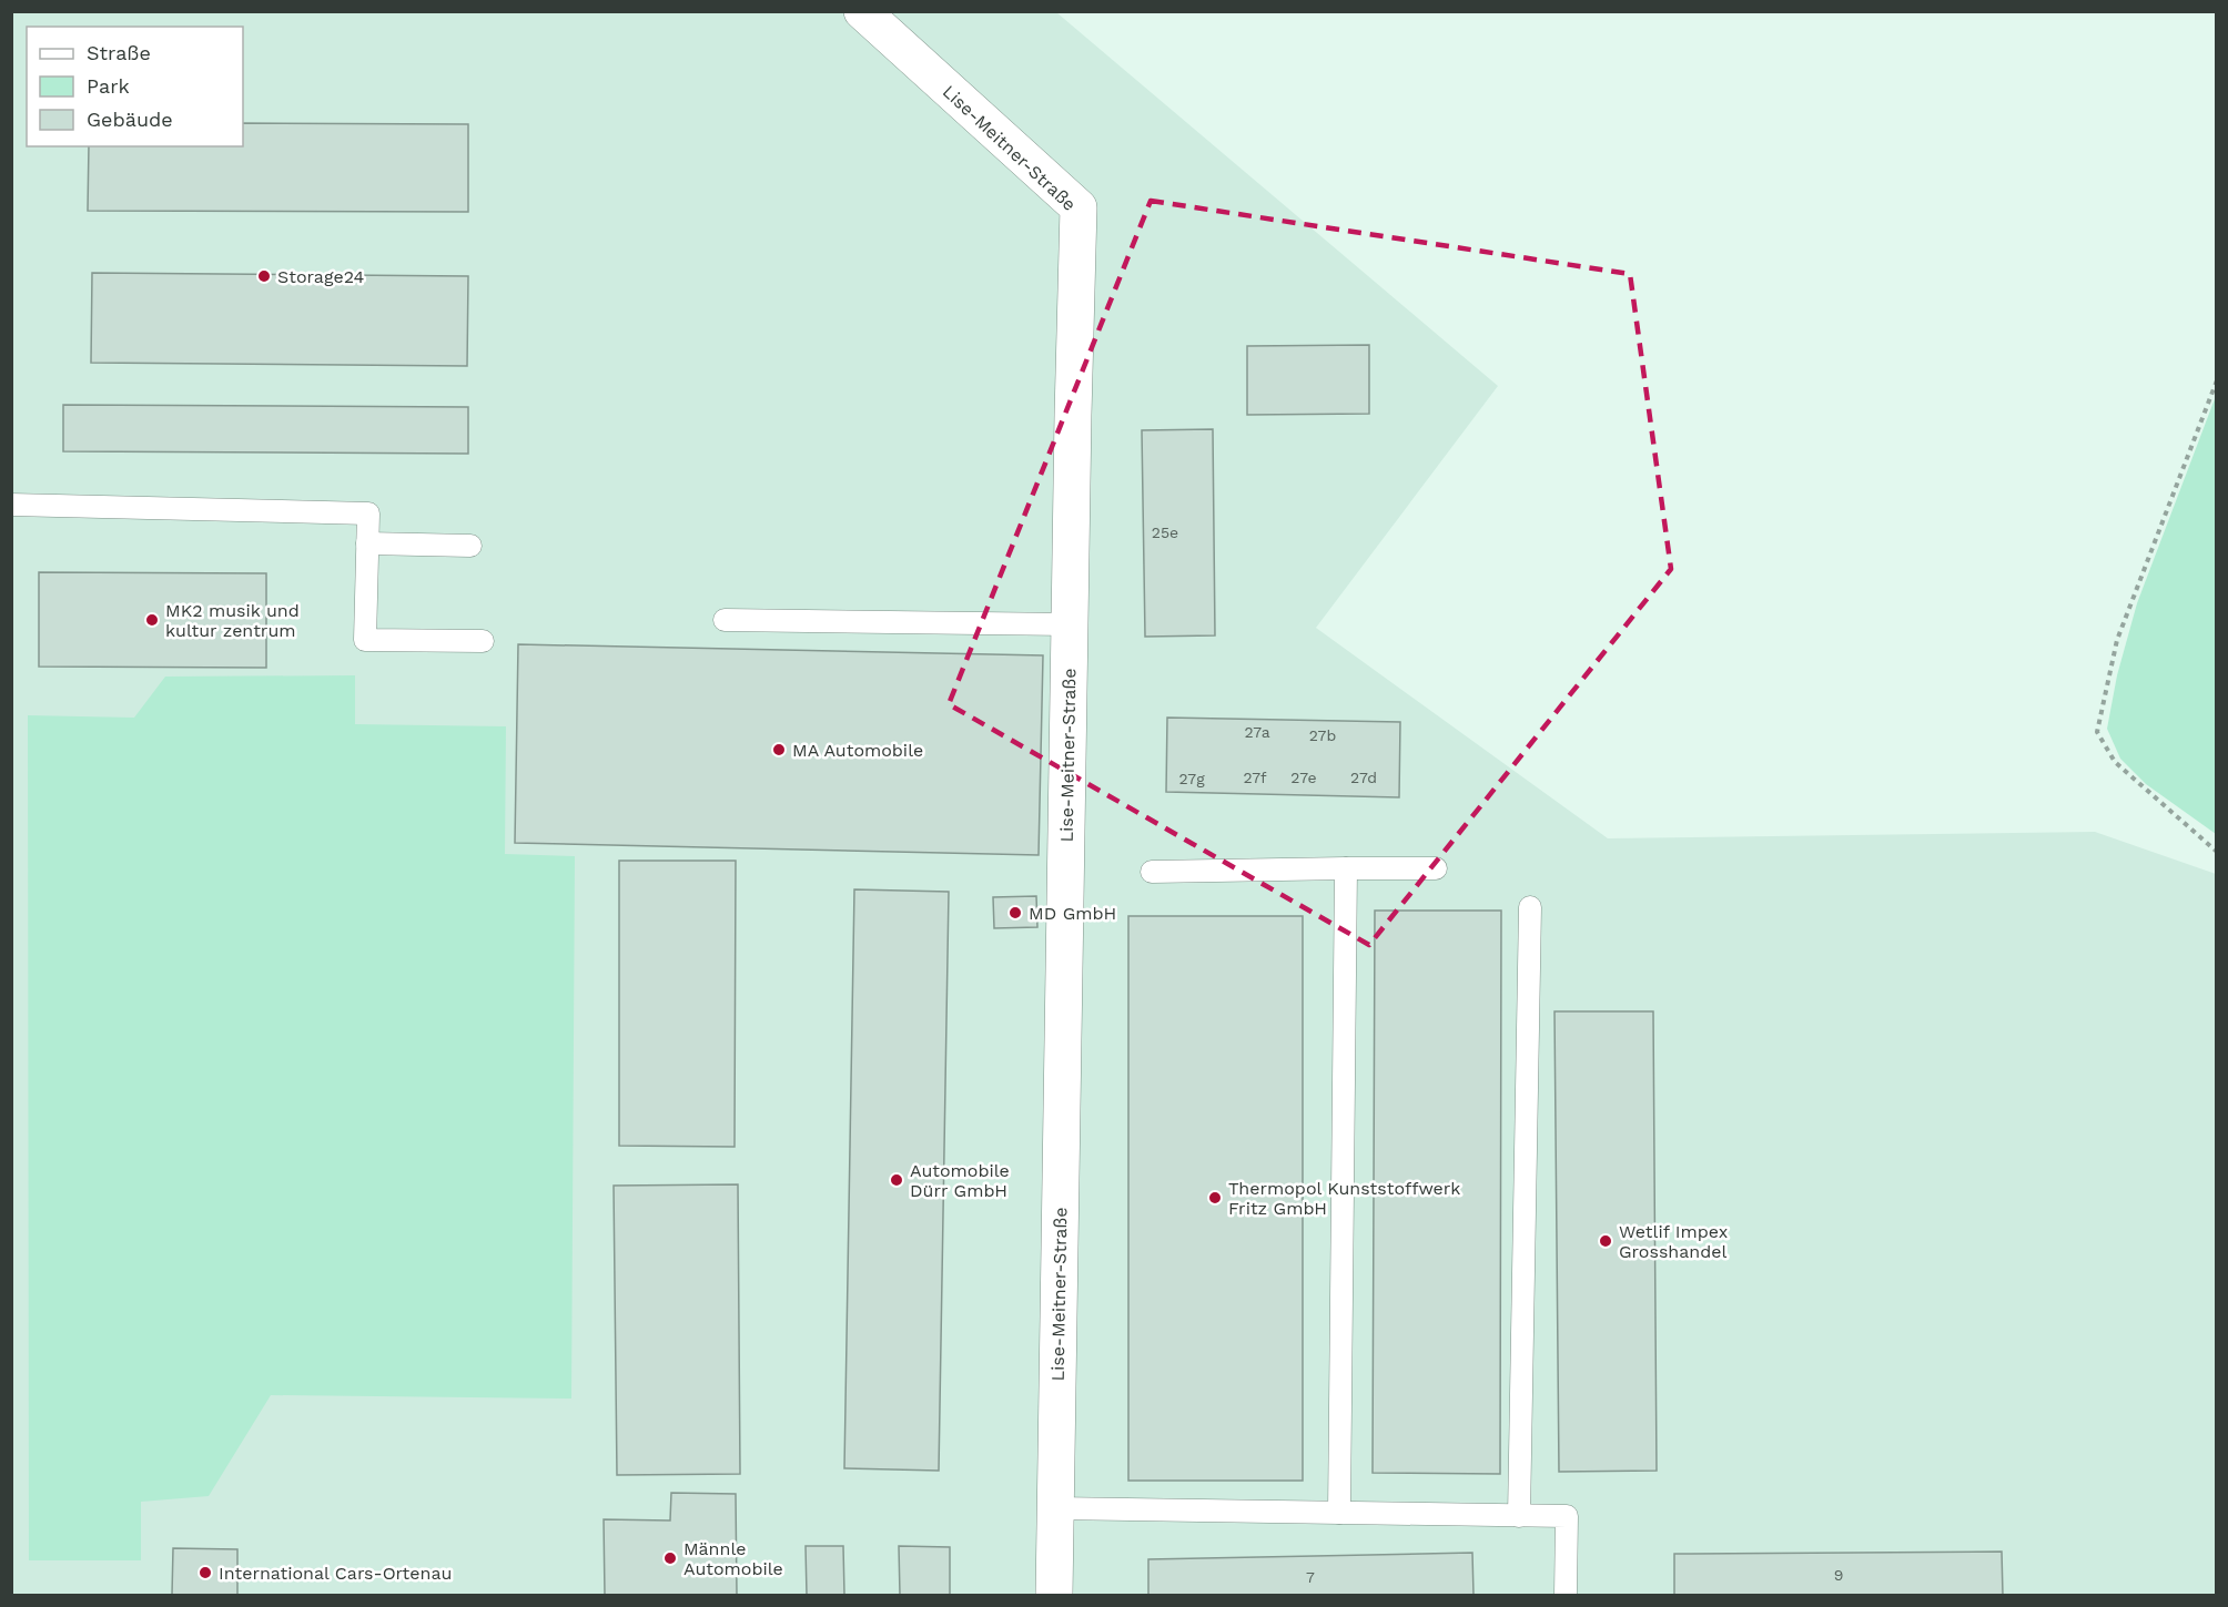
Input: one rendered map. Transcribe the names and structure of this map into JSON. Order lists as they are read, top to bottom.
{
  "streets": {
    "street": ["Lise-Meitner-Straße"]
  },
  "places": [
    "Storage24",
    "MK2 musik und kultur zentrum",
    "MA Automobile",
    "MD GmbH",
    "Automobile Dürr GmbH",
    "Thermopol Kunststoffwerk Fritz GmbH",
    "Wetlif Impex Grosshandel",
    "Männle Automobile",
    "International Cars-Ortenau"
  ],
  "house_numbers": [
    "25e",
    "27a",
    "27b",
    "27f",
    "27e",
    "27d",
    "27g",
    "9",
    "7"
  ],
  "legend": ["Straße", "Park", "Gebäude"]
}
